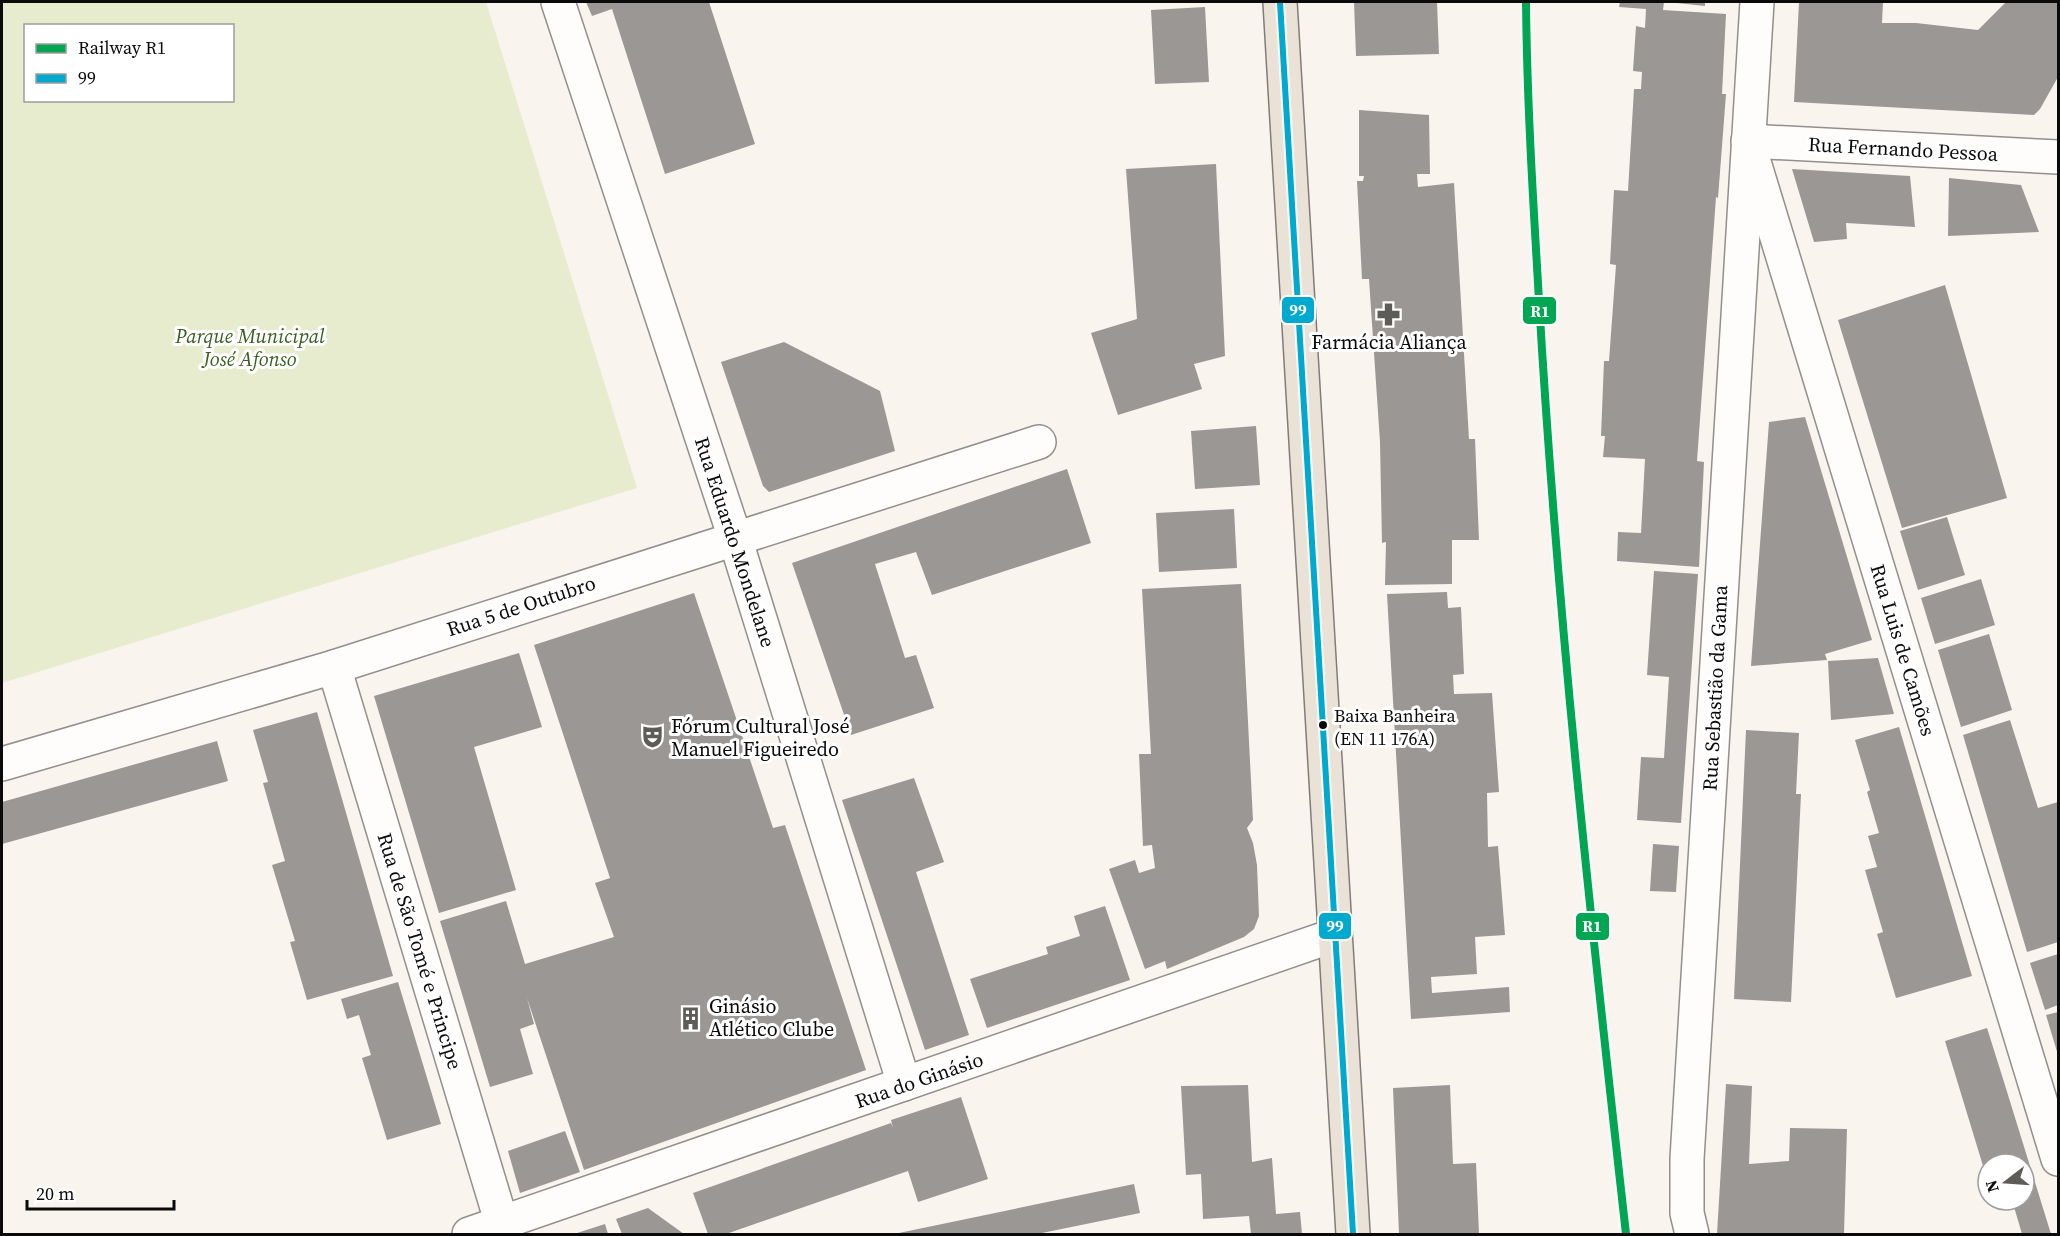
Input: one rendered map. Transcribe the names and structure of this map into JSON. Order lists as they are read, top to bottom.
{
  "streets": {
    "street": [
      "Rua Fernando Pessoa",
      "Rua Eduardo Mondelane",
      "Rua 5 de Outubro",
      "Rua Luis de Camões",
      "Rua Sebastião da Gama",
      "Rua de São Tomé e Principe",
      "Rua do Ginásio"
    ]
  },
  "crossings": [
    ["Rua Fernando Pessoa", "Rua Luis de Camões"],
    ["Rua Fernando Pessoa", "Rua Sebastião da Gama"],
    ["Rua Eduardo Mondelane", "Rua 5 de Outubro"],
    ["Rua Eduardo Mondelane", "Rua do Ginásio"],
    ["Rua 5 de Outubro", "Rua de São Tomé e Principe"],
    ["Rua Luis de Camões", "Rua Sebastião da Gama"],
    ["Rua de São Tomé e Principe", "Rua do Ginásio"]
  ],
  "parks": ["Parque Municipal José Afonso"],
  "places": {
    "pharmacy": ["Farmácia Aliança"],
    "other": ["Baixa Banheira (EN 11 176A)"],
    "theatre": ["Fórum Cultural José Manuel Figueiredo"],
    "building": ["Ginásio Atlético Clube"]
  },
  "lines": ["rail line R1", "transit line 99"],
  "legend": ["Railway R1", "99"],
  "scale_bar": "20 m",
  "north": "left"
}
